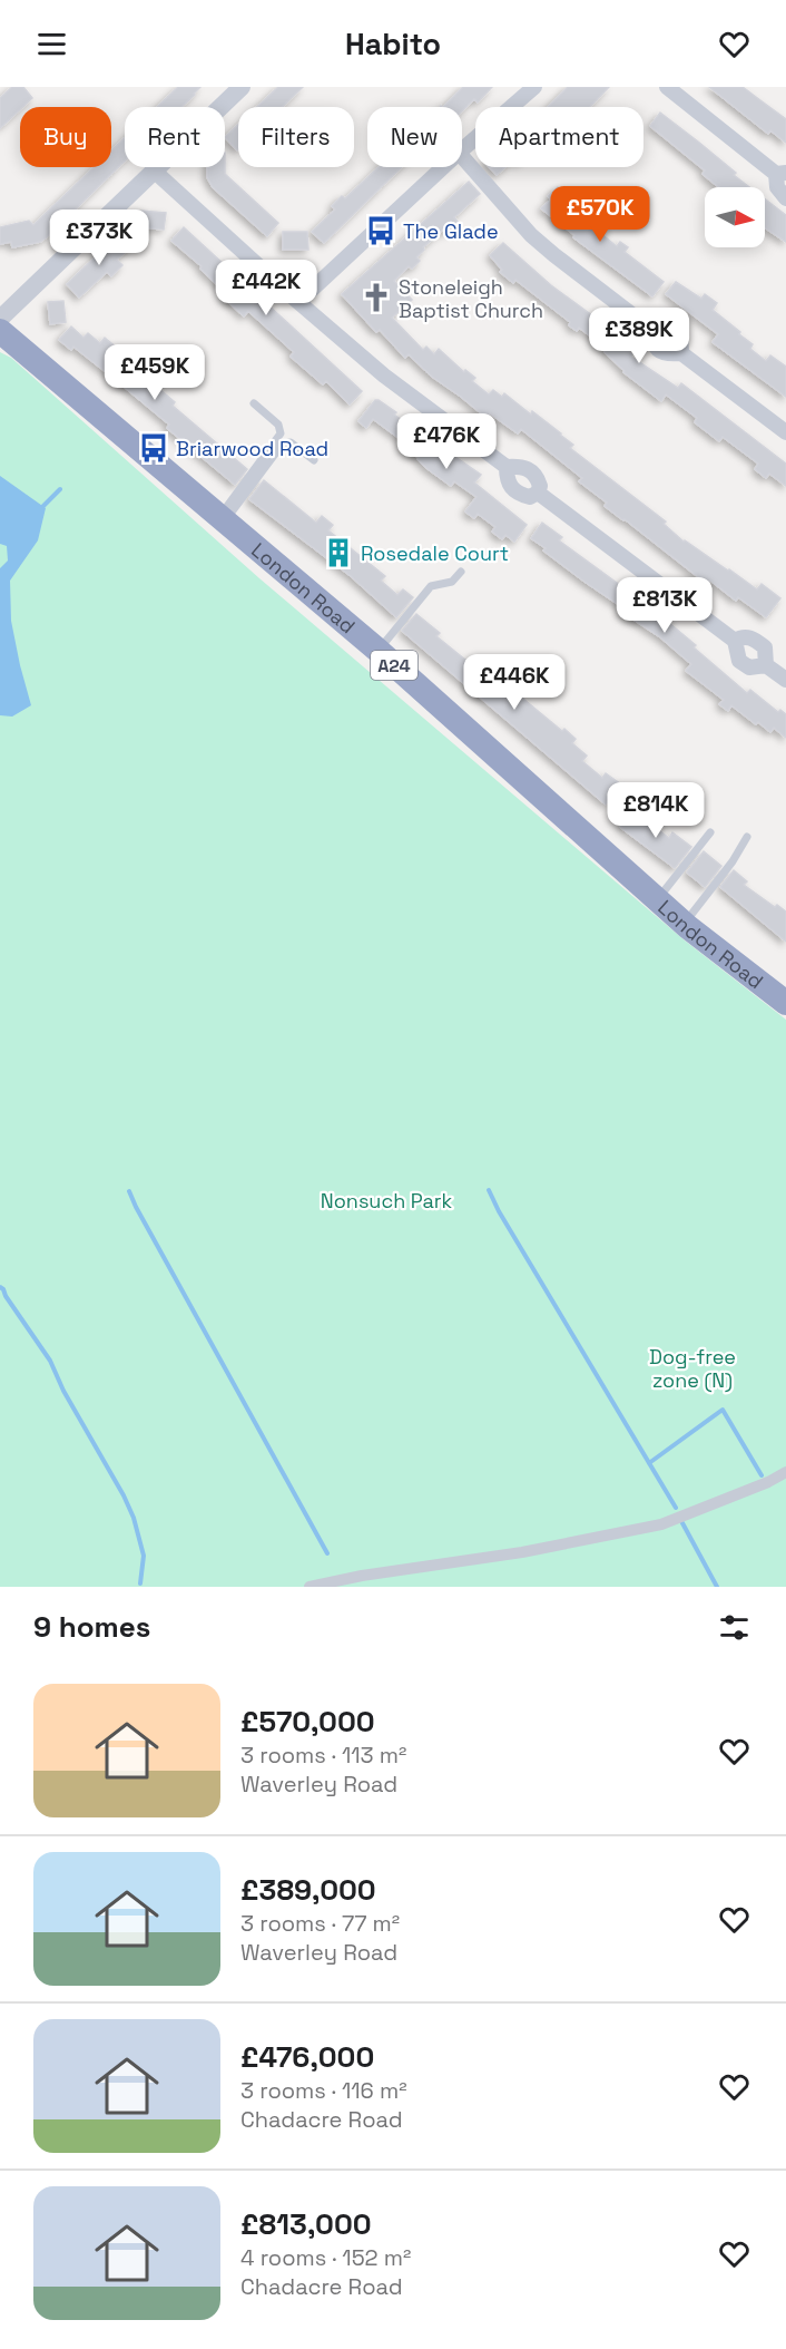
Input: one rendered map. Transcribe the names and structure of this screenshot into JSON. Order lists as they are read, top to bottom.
{
  "streets": {
    "highway": ["London Road", "A24"]
  },
  "parks": ["Nonsuch Park", "Dog-free zone (N)"],
  "places": {
    "bus stop": ["The Glade", "Briarwood Road"],
    "church": ["Stoneleigh Baptist Church"],
    "building": ["Rosedale Court"]
  },
  "north": "right",
  "page": {
    "header": "Habito",
    "chip": [
      "Buy",
      "Rent",
      "Filters",
      "New",
      "Apartment"
    ],
    "price": [
      "£570K",
      "£373K",
      "£442K",
      "£389K",
      "£459K",
      "£476K",
      "£813K",
      "£446K",
      "£814K"
    ],
    "heading": "9 homes",
    "list": [
      {
        "name": "£570,000",
        "note": "3 rooms · 113 m² · Waverley Road"
      },
      {
        "name": "£389,000",
        "note": "3 rooms · 77 m² · Waverley Road"
      },
      {
        "name": "£476,000",
        "note": "3 rooms · 116 m² · Chadacre Road"
      },
      {
        "name": "£813,000",
        "note": "4 rooms · 152 m² · Chadacre Road"
      }
    ]
  }
}
